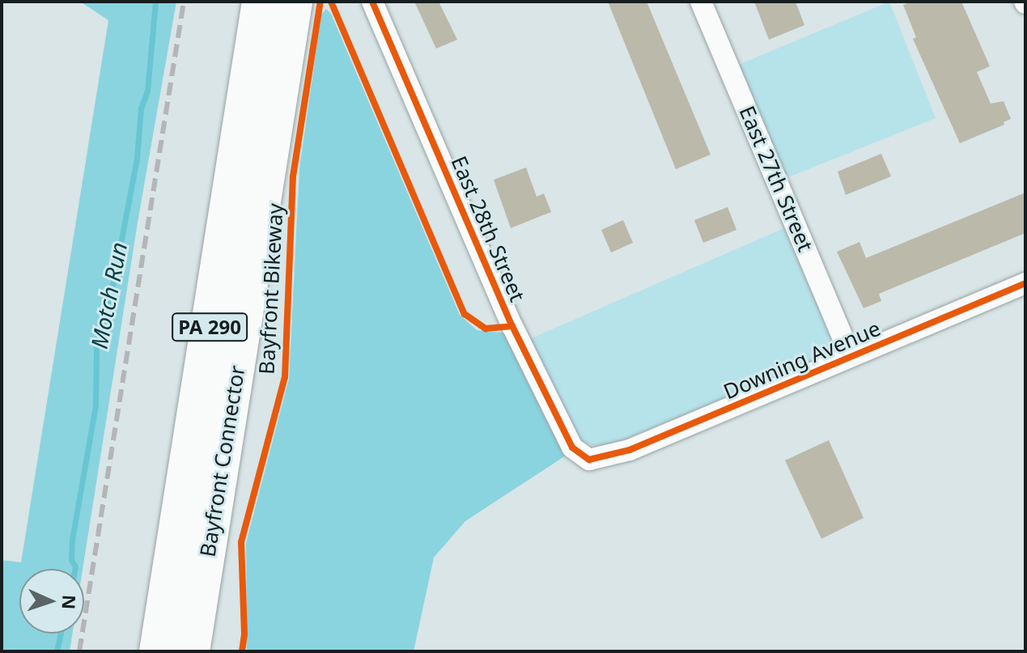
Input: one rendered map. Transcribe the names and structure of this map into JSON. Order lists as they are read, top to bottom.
{
  "streets": {
    "highway": ["PA 290", "Bayfront Connector"],
    "street": ["East 27th Street", "East 28th Street", "Downing Avenue"],
    "cycle path": ["Bayfront Bikeway"]
  },
  "crossings": [
    ["East 27th Street", "Downing Avenue"],
    ["East 28th Street", "Downing Avenue"]
  ],
  "water": ["Motch Run"],
  "north": "right"
}
